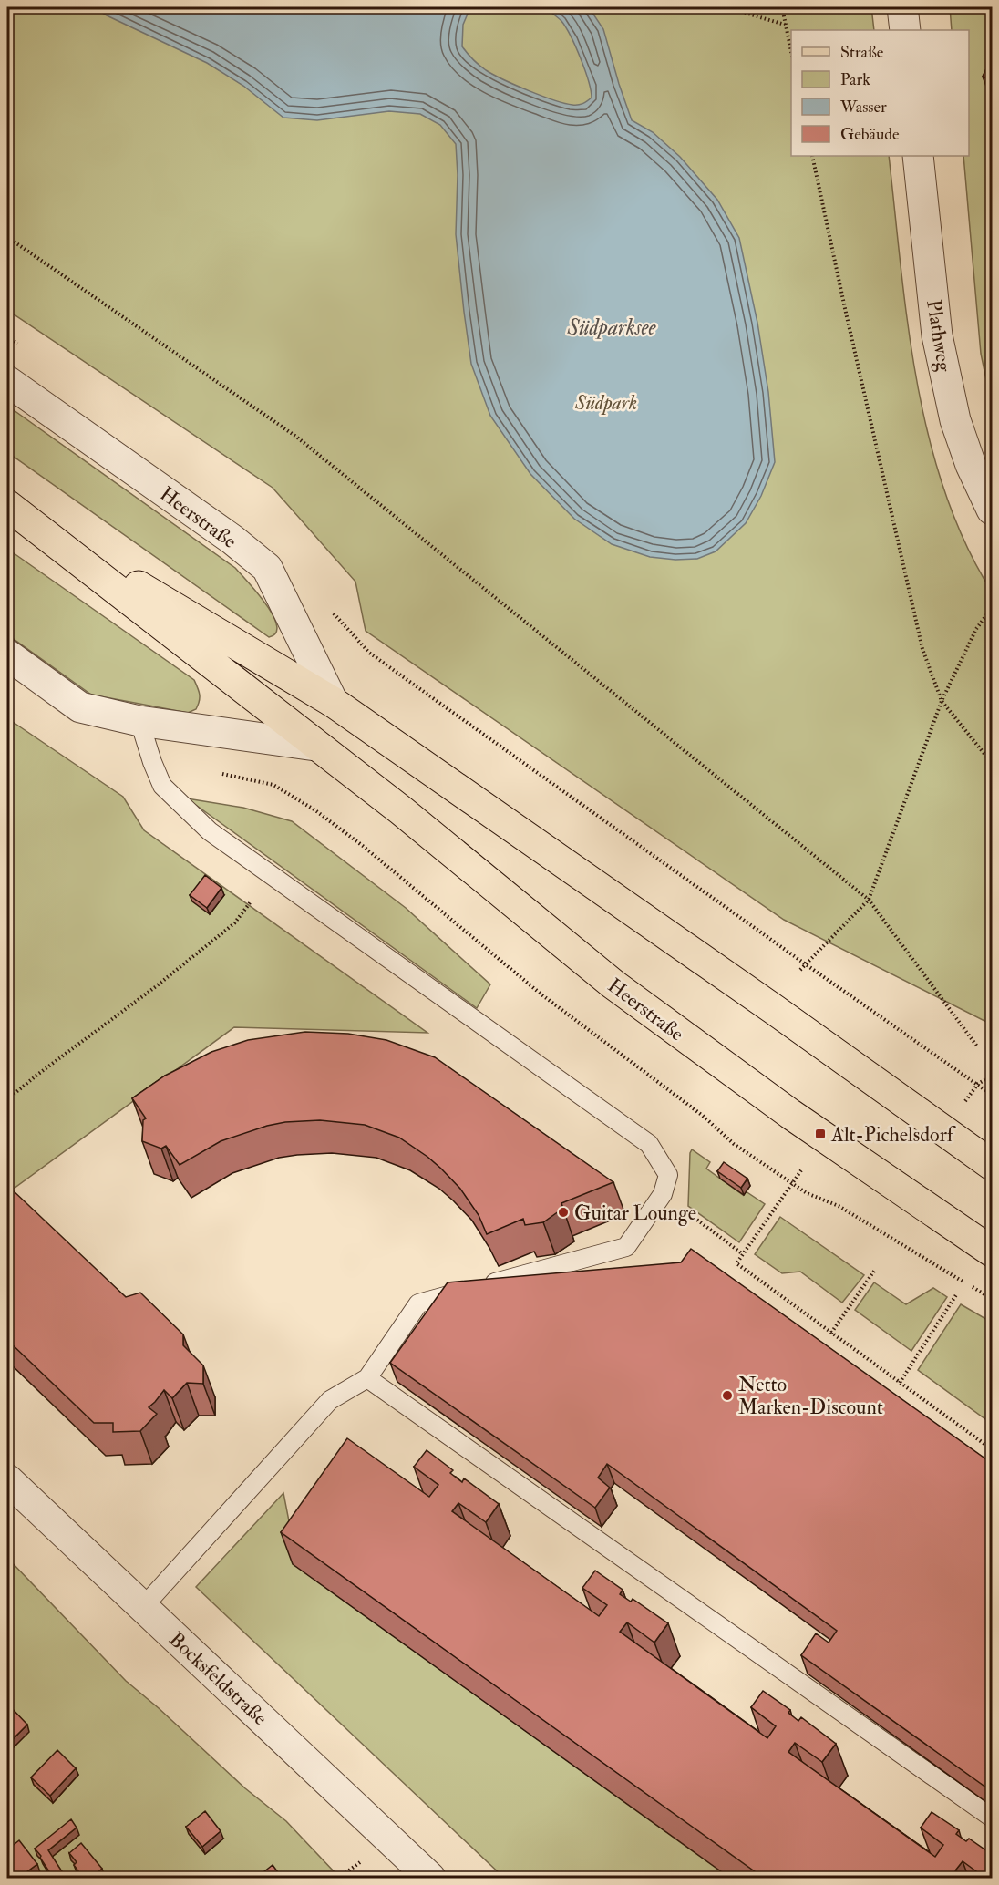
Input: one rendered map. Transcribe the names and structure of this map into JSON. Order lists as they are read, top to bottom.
{
  "streets": {
    "main road": ["Heerstraße"],
    "street": ["Plathweg", "Bocksfeldstraße"]
  },
  "water": ["Südparksee"],
  "parks": ["Südpark"],
  "places": {
    "transit": ["Alt-Pichelsdorf"],
    "other": ["Guitar Lounge", "Netto Marken-Discount"]
  },
  "legend": [
    "Straße",
    "Park",
    "Wasser",
    "Gebäude"
  ]
}
